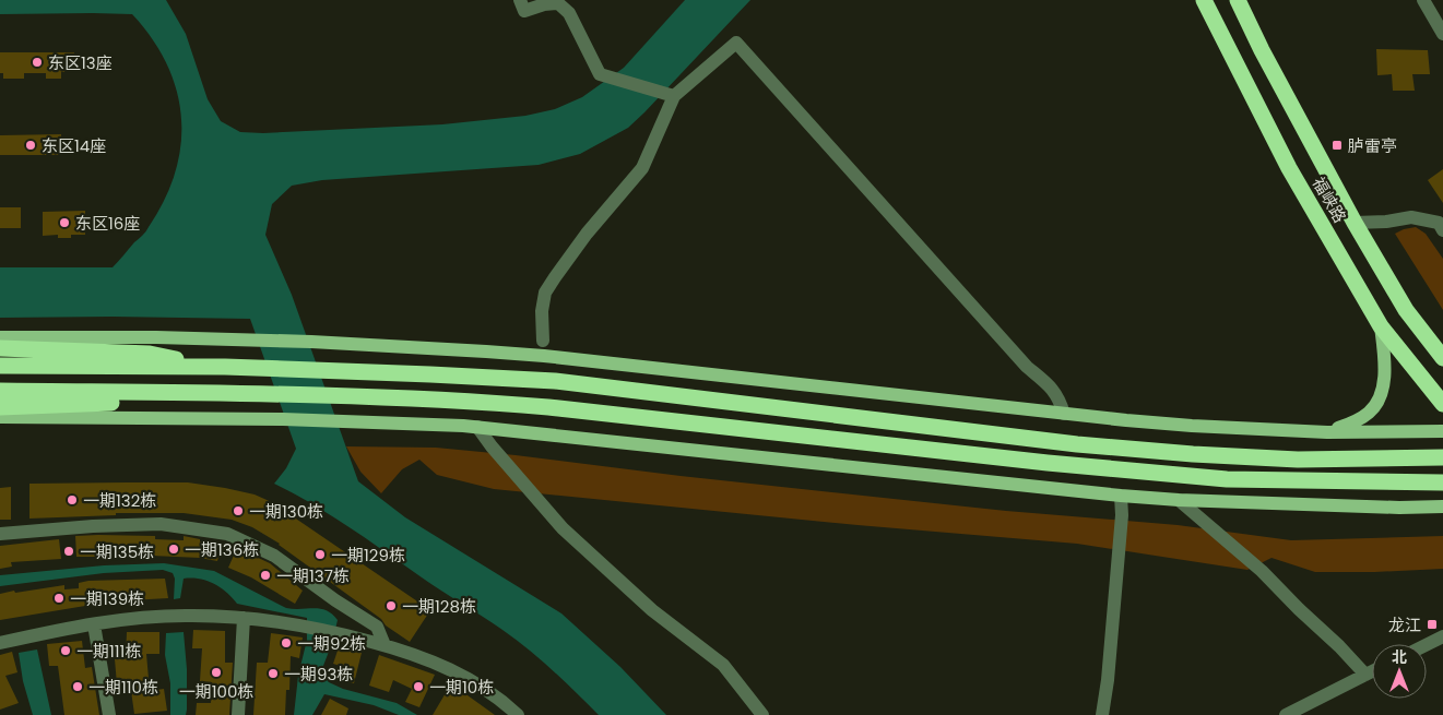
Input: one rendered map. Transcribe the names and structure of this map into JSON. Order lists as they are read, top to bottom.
{
  "streets": {
    "highway": ["福峡路"]
  },
  "places": {
    "other": [
      "东区13座",
      "东区14座",
      "东区16座",
      "一期132栋",
      "一期130栋",
      "一期136栋",
      "一期135栋",
      "一期129栋",
      "一期137栋",
      "一期139栋",
      "一期128栋",
      "一期92栋",
      "一期111栋",
      "一期100栋",
      "一期93栋",
      "一期110栋",
      "一期10栋"
    ],
    "transit": ["胪雷亭", "龙江"]
  },
  "north": "top"
}
